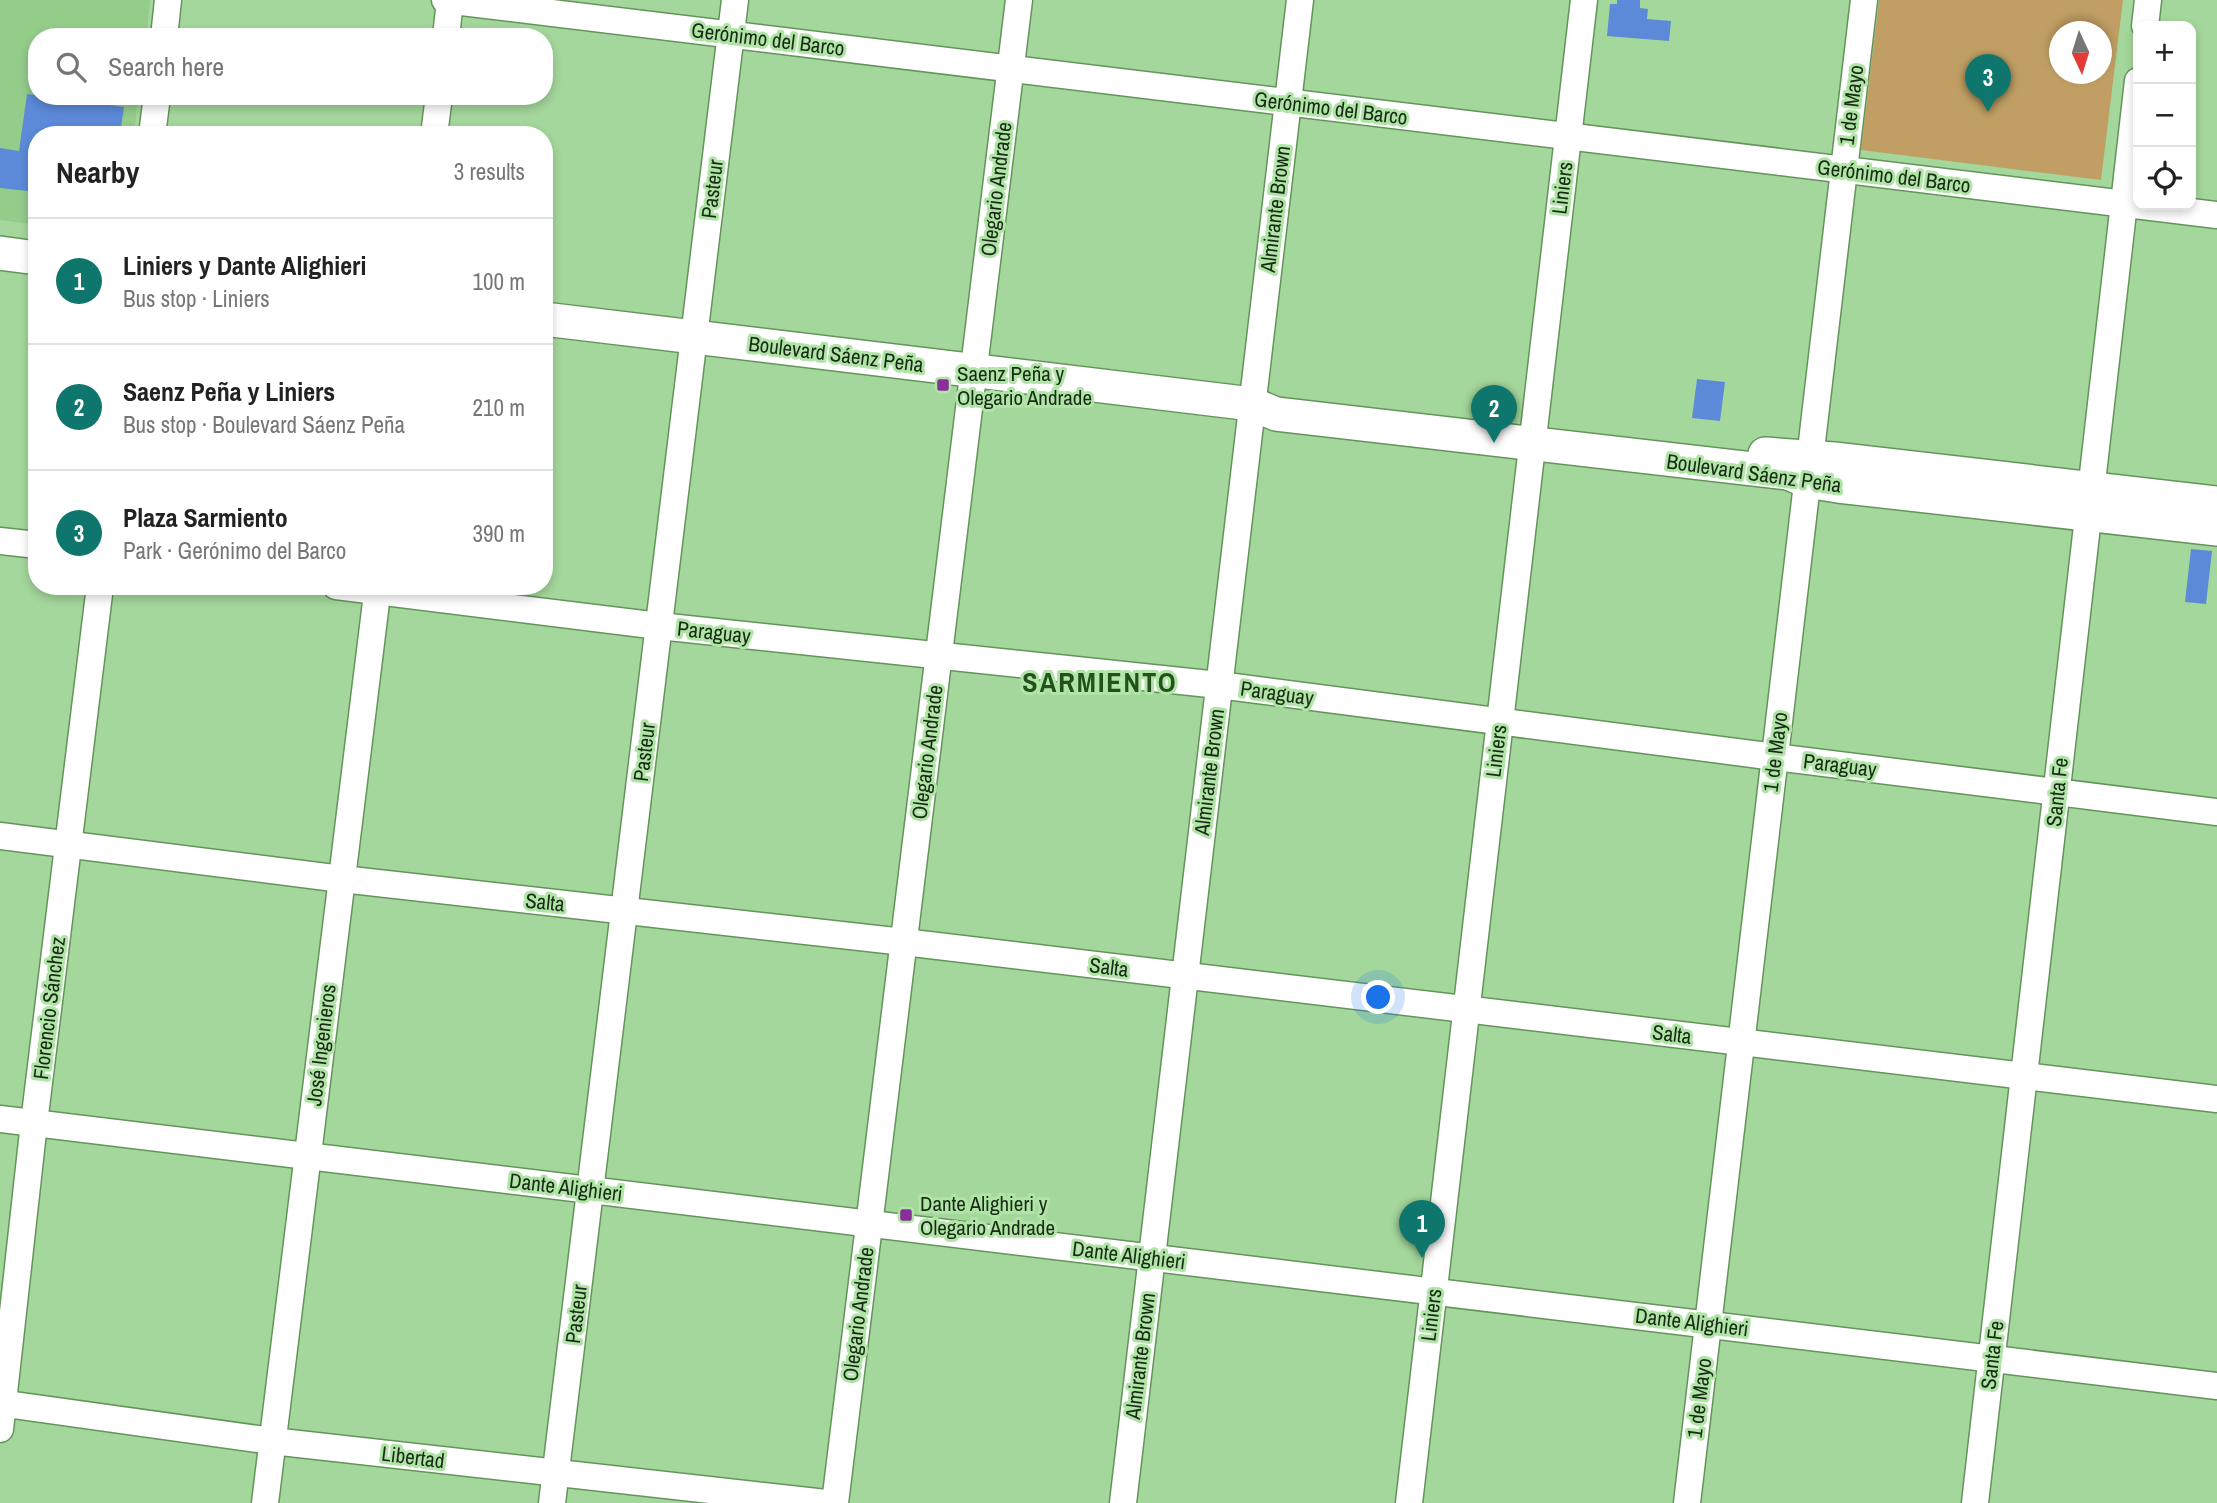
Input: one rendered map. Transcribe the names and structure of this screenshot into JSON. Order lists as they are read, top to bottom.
{
  "streets": {
    "main road": ["Boulevard Sáenz Peña"],
    "street": [
      "Gerónimo del Barco",
      "1 de Mayo",
      "Liniers",
      "Pasteur",
      "Olegario Andrade",
      "Almirante Brown",
      "Paraguay",
      "Santa Fe",
      "Salta",
      "Florencio Sánchez",
      "José Ingenieros",
      "Dante Alighieri",
      "Libertad"
    ]
  },
  "crossings": [
    ["Gerónimo del Barco", "1 de Mayo"],
    ["Gerónimo del Barco", "Liniers"],
    ["Gerónimo del Barco", "Pasteur"],
    ["Gerónimo del Barco", "Olegario Andrade"],
    ["Gerónimo del Barco", "Almirante Brown"],
    ["Gerónimo del Barco", "Santa Fe"],
    ["1 de Mayo", "Boulevard Sáenz Peña"],
    ["1 de Mayo", "Paraguay"],
    ["1 de Mayo", "Salta"],
    ["1 de Mayo", "Dante Alighieri"],
    ["Liniers", "Boulevard Sáenz Peña"],
    ["Liniers", "Paraguay"],
    ["Liniers", "Salta"],
    ["Liniers", "Dante Alighieri"],
    ["Pasteur", "Boulevard Sáenz Peña"],
    ["Pasteur", "Paraguay"],
    ["Pasteur", "Salta"],
    ["Pasteur", "Dante Alighieri"],
    ["Pasteur", "Libertad"],
    ["Olegario Andrade", "Boulevard Sáenz Peña"],
    ["Olegario Andrade", "Paraguay"],
    ["Olegario Andrade", "Salta"],
    ["Olegario Andrade", "Dante Alighieri"],
    ["Almirante Brown", "Boulevard Sáenz Peña"],
    ["Almirante Brown", "Paraguay"],
    ["Almirante Brown", "Salta"],
    ["Almirante Brown", "Dante Alighieri"],
    ["Boulevard Sáenz Peña", "Santa Fe"],
    ["Paraguay", "Santa Fe"],
    ["Santa Fe", "Salta"],
    ["Santa Fe", "Dante Alighieri"],
    ["Salta", "Florencio Sánchez"],
    ["Salta", "José Ingenieros"],
    ["Florencio Sánchez", "Dante Alighieri"],
    ["Florencio Sánchez", "Libertad"],
    ["José Ingenieros", "Dante Alighieri"],
    ["José Ingenieros", "Libertad"]
  ],
  "districts": ["SARMIENTO"],
  "places": {
    "transit": ["Saenz Peña y Olegario Andrade", "Dante Alighieri y Olegario Andrade"]
  },
  "north": "bottom",
  "page": {
    "map_buttons": ["+", "−"],
    "search": "Search here",
    "pins": ["3", "2", "1"],
    "heading": ["Nearby", "3 results"],
    "list": [
      {
        "mark": "1",
        "name": "Liniers y Dante Alighieri",
        "note": "Bus stop · Liniers",
        "value": "100 m"
      },
      {
        "mark": "2",
        "name": "Saenz Peña y Liniers",
        "note": "Bus stop · Boulevard Sáenz Peña",
        "value": "210 m"
      },
      {
        "mark": "3",
        "name": "Plaza Sarmiento",
        "note": "Park · Gerónimo del Barco",
        "value": "390 m"
      }
    ]
  }
}
